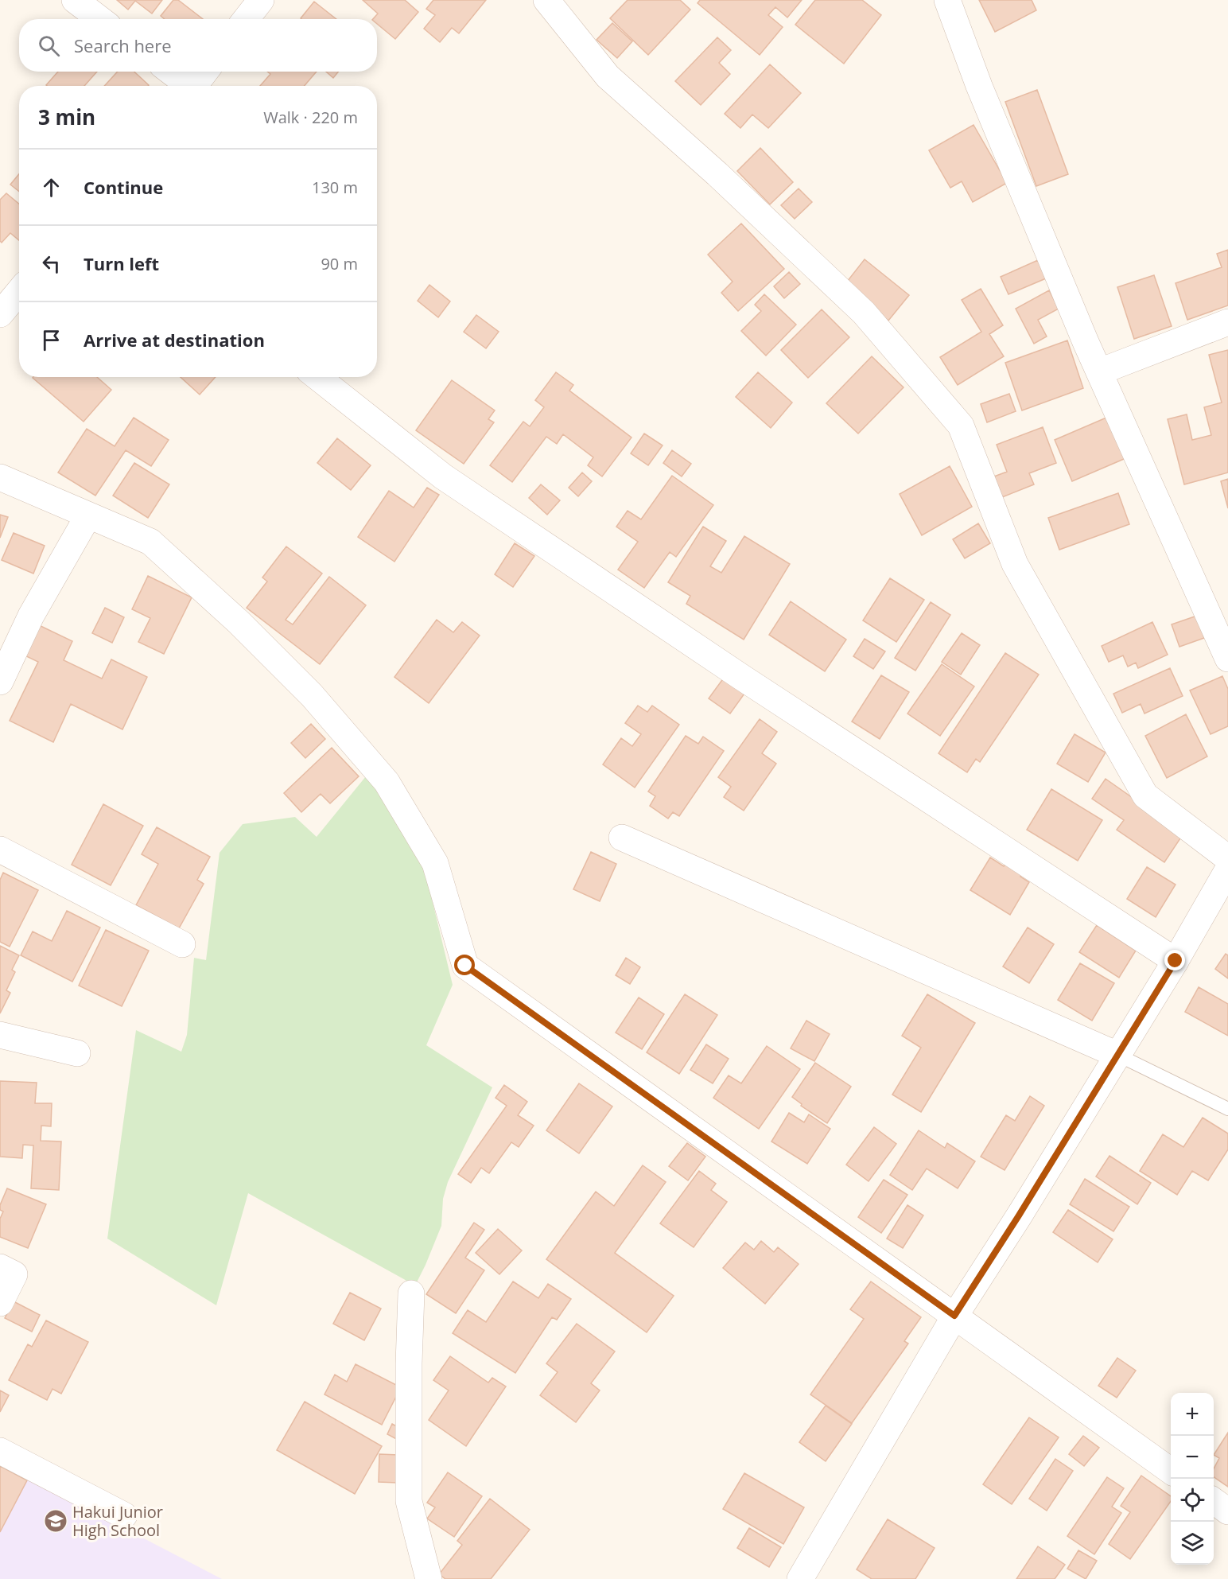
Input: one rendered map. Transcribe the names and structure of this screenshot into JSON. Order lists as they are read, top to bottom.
{
  "places": {
    "school or university": ["Hakui Junior High School"]
  },
  "page": {
    "search": "Search here",
    "heading": ["3 min", "Walk · 220 m"],
    "list": [
      ["Continue", "130 m"],
      ["Turn left", "90 m"],
      "Arrive at destination"
    ],
    "map_buttons": ["+", "−"]
  }
}
